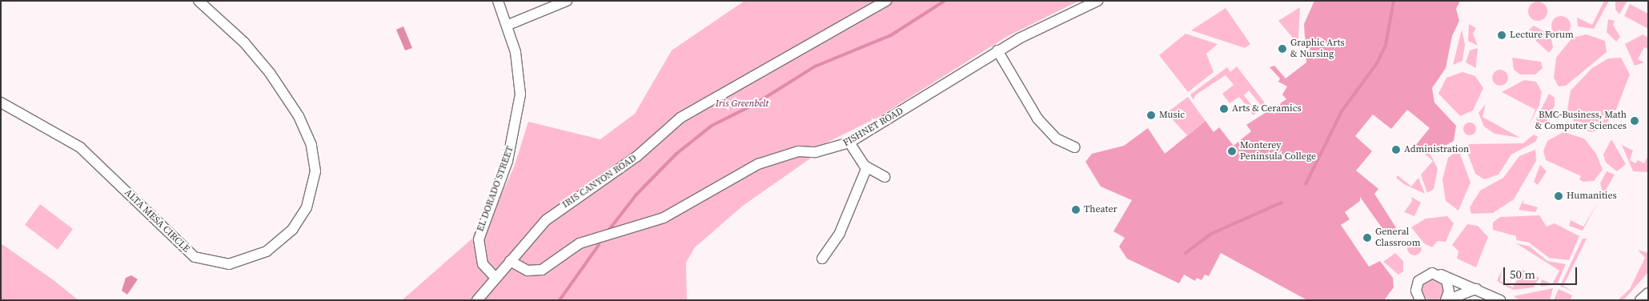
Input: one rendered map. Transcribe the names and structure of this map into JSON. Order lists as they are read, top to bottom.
{
  "streets": {
    "street": [
      "FISHNET ROAD",
      "IRIS CANYON ROAD",
      "EL DORADO STREET",
      "ALTA MESA CIRCLE"
    ]
  },
  "crossings": [
    ["FISHNET ROAD", "IRIS CANYON ROAD"],
    ["IRIS CANYON ROAD", "EL DORADO STREET"]
  ],
  "parks": ["Iris Greenbelt"],
  "places": [
    "Lecture Forum",
    "Graphic Arts & Nursing",
    "Arts & Ceramics",
    "Music",
    "BMC-Business, Math & Computer Sciences",
    "Administration",
    "Monterey Peninsula College",
    "Humanities",
    "Theater",
    "General Classroom"
  ],
  "scale_bar": "50 m"
}
